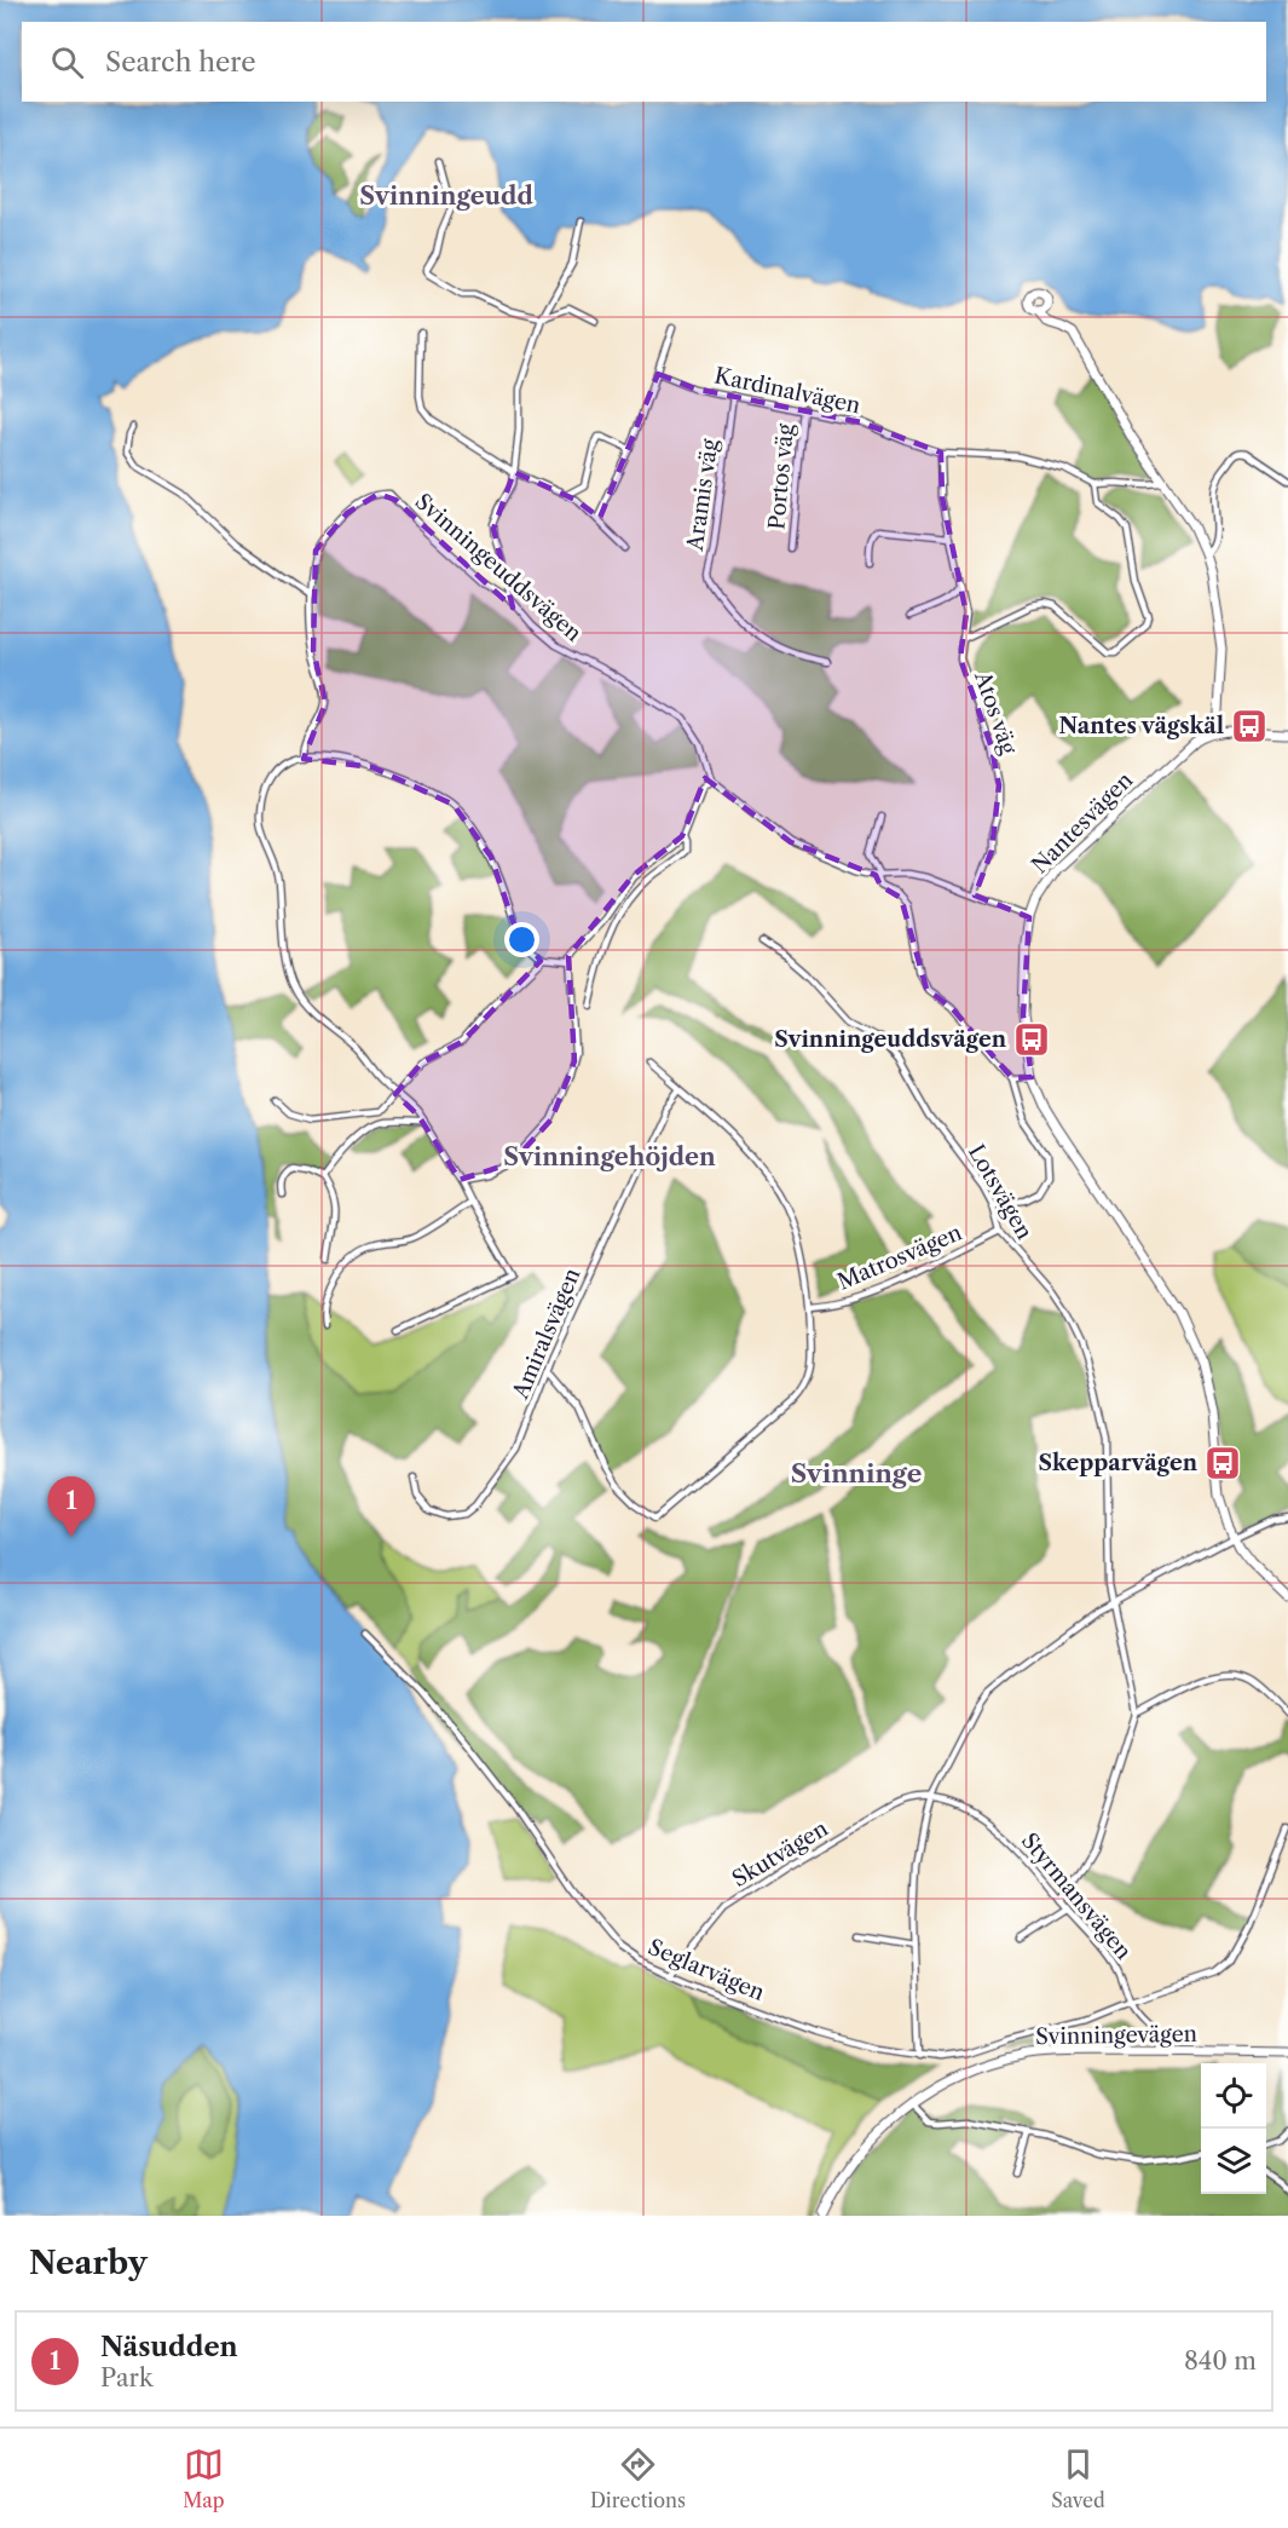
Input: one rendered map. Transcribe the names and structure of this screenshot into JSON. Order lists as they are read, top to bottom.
{
  "streets": {
    "street": [
      "Kardinalvägen",
      "Portos väg",
      "Aramis väg",
      "Svinningeuddsvägen",
      "Atos väg",
      "Nantesvägen",
      "Lotsvägen",
      "Matrosvägen",
      "Amiralsvägen",
      "Skutvägen",
      "Styrmansvägen",
      "Seglarvägen",
      "Svinningevägen"
    ]
  },
  "crossings": [
    ["Kardinalvägen", "Portos väg"],
    ["Kardinalvägen", "Aramis väg"],
    ["Kardinalvägen", "Atos väg"],
    ["Lotsvägen", "Matrosvägen"],
    ["Skutvägen", "Styrmansvägen"],
    ["Skutvägen", "Seglarvägen"],
    ["Styrmansvägen", "Seglarvägen"],
    ["Styrmansvägen", "Svinningevägen"]
  ],
  "districts": ["Svinningeudd", "Svinningehöjden", "Svinninge"],
  "places": {
    "bus stop": ["Nantes vägskäl", "Svinningeuddsvägen", "Skepparvägen"]
  },
  "page": {
    "search": "Search here",
    "pins": "1",
    "heading": "Nearby",
    "list": [
      {
        "mark": "1",
        "name": "Näsudden",
        "note": "Park",
        "value": "840 m"
      }
    ],
    "nav": ["Map", "Directions", "Saved"]
  }
}
